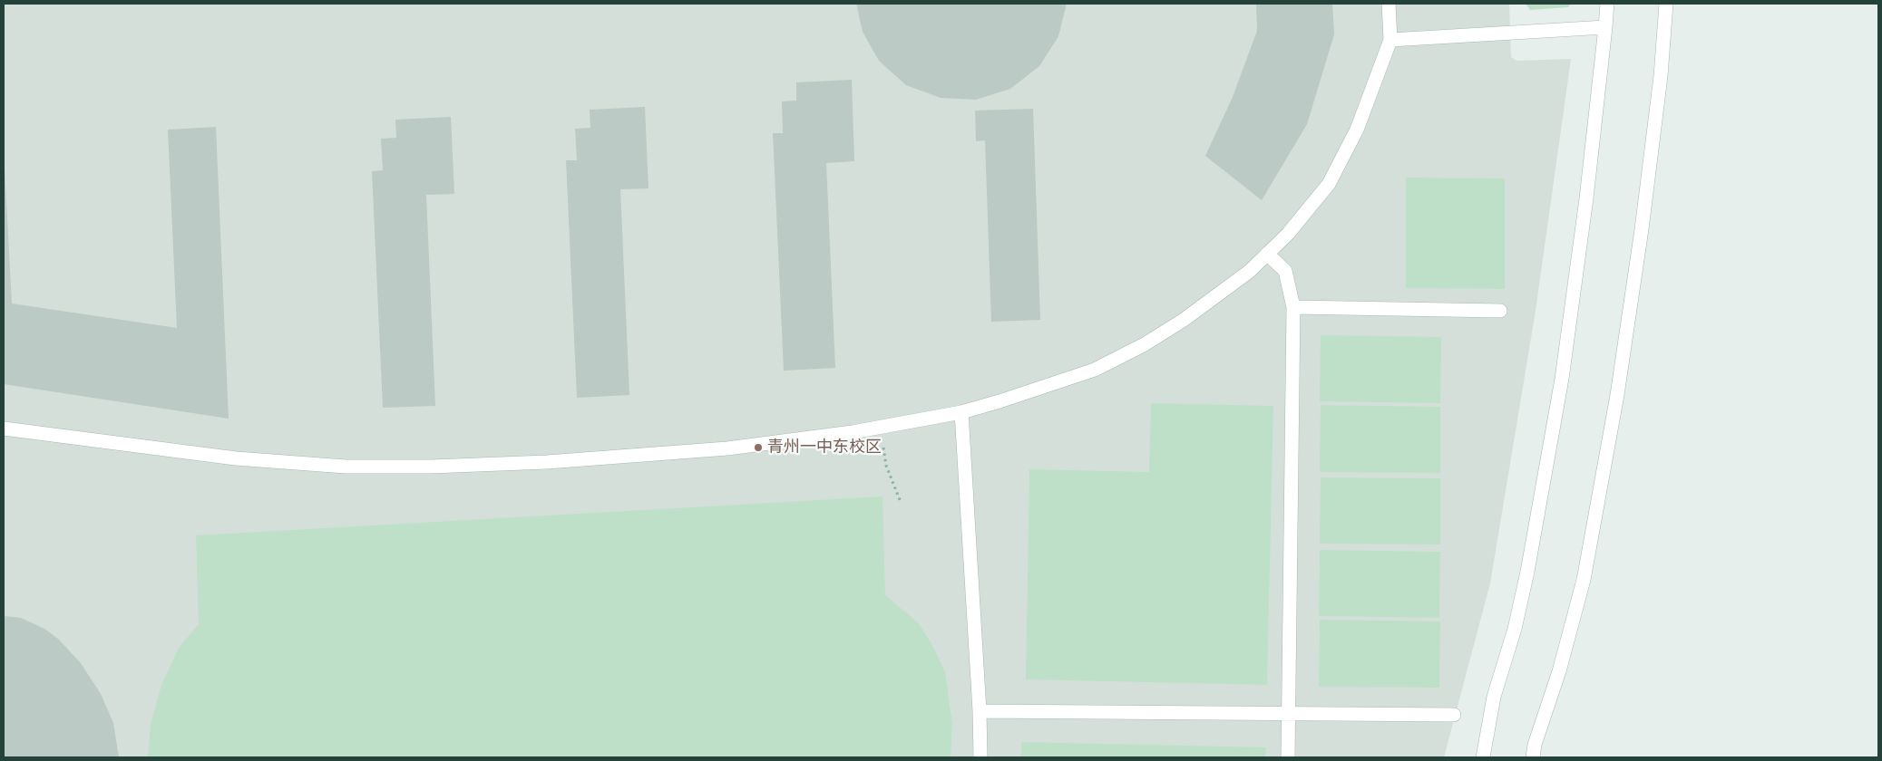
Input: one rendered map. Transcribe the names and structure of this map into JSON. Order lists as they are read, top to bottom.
{
  "places": ["青州一中东校区"]
}
